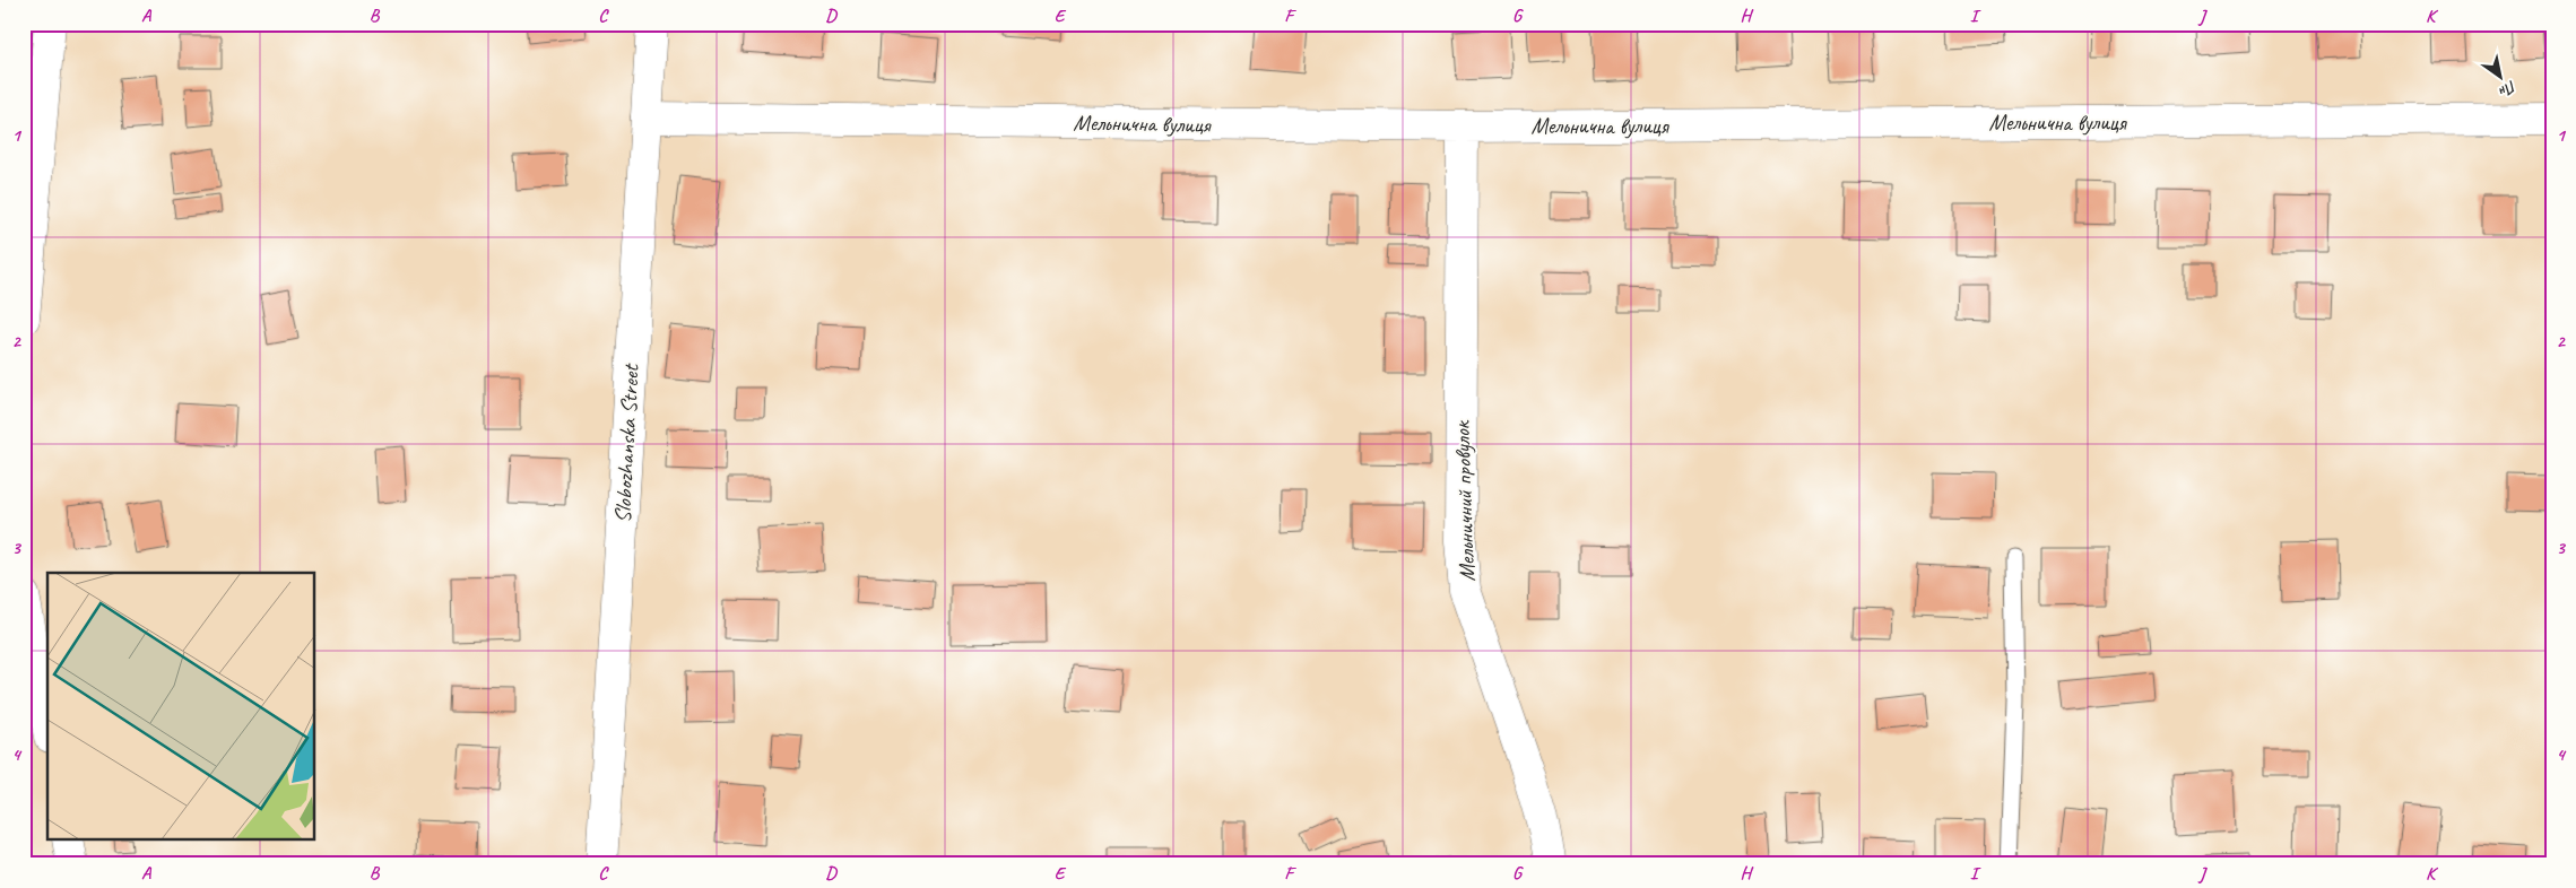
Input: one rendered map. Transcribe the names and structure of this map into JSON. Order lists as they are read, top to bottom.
{
  "streets": {
    "street": ["Мельнична вулиця", "Slobozhanska Street", "Мельничний провулок"]
  },
  "crossings": [
    ["Мельнична вулиця", "Slobozhanska Street"],
    ["Мельнична вулиця", "Мельничний провулок"]
  ],
  "north": "bottom right",
  "grid": {
    "columns": [
      "A",
      "B",
      "C",
      "D",
      "E",
      "F",
      "G",
      "H",
      "I",
      "J",
      "K"
    ],
    "rows": [
      "1",
      "2",
      "3",
      "4"
    ]
  }
}
